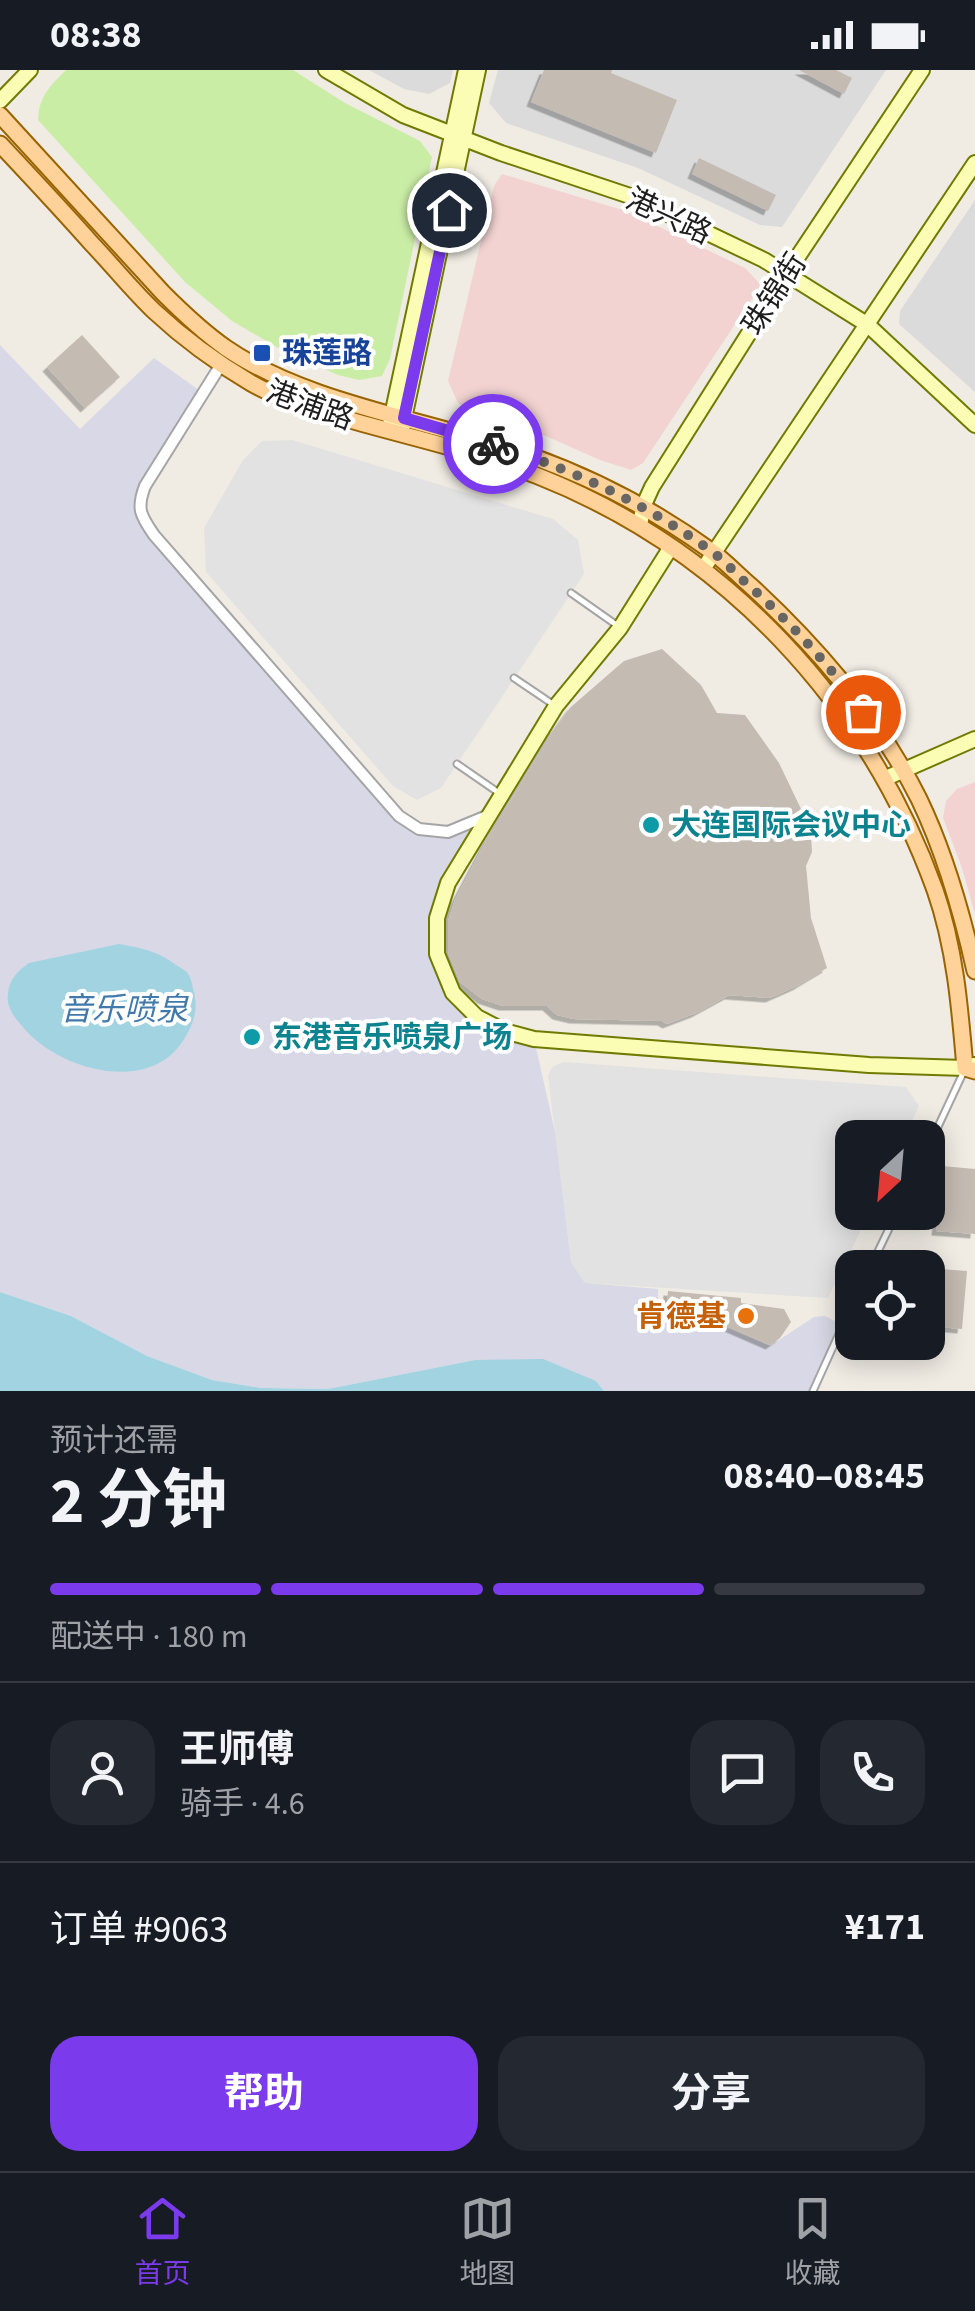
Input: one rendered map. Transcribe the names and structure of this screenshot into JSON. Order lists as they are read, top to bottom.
{
  "streets": {
    "main road": ["港兴路", "珠锦街", "港浦路"]
  },
  "crossings": [
    ["港兴路", "珠锦街"],
    ["珠锦街", "港浦路"]
  ],
  "water": ["音乐喷泉"],
  "places": {
    "transit": ["珠莲路"],
    "other": ["大连国际会议中心", "东港音乐喷泉广场", "肯德基"]
  },
  "north": "bottom left",
  "page": {
    "status": "08:38",
    "heading": ["2 分钟", "预计还需", "08:40–08:45"],
    "panel": [
      "王师傅",
      "骑手 · 4.6",
      "订单 #9063",
      "¥171"
    ],
    "bar": "配送中 · 180 m",
    "buttons": ["帮助", "分享"],
    "tabs": ["首页", "地图", "收藏"]
  }
}
